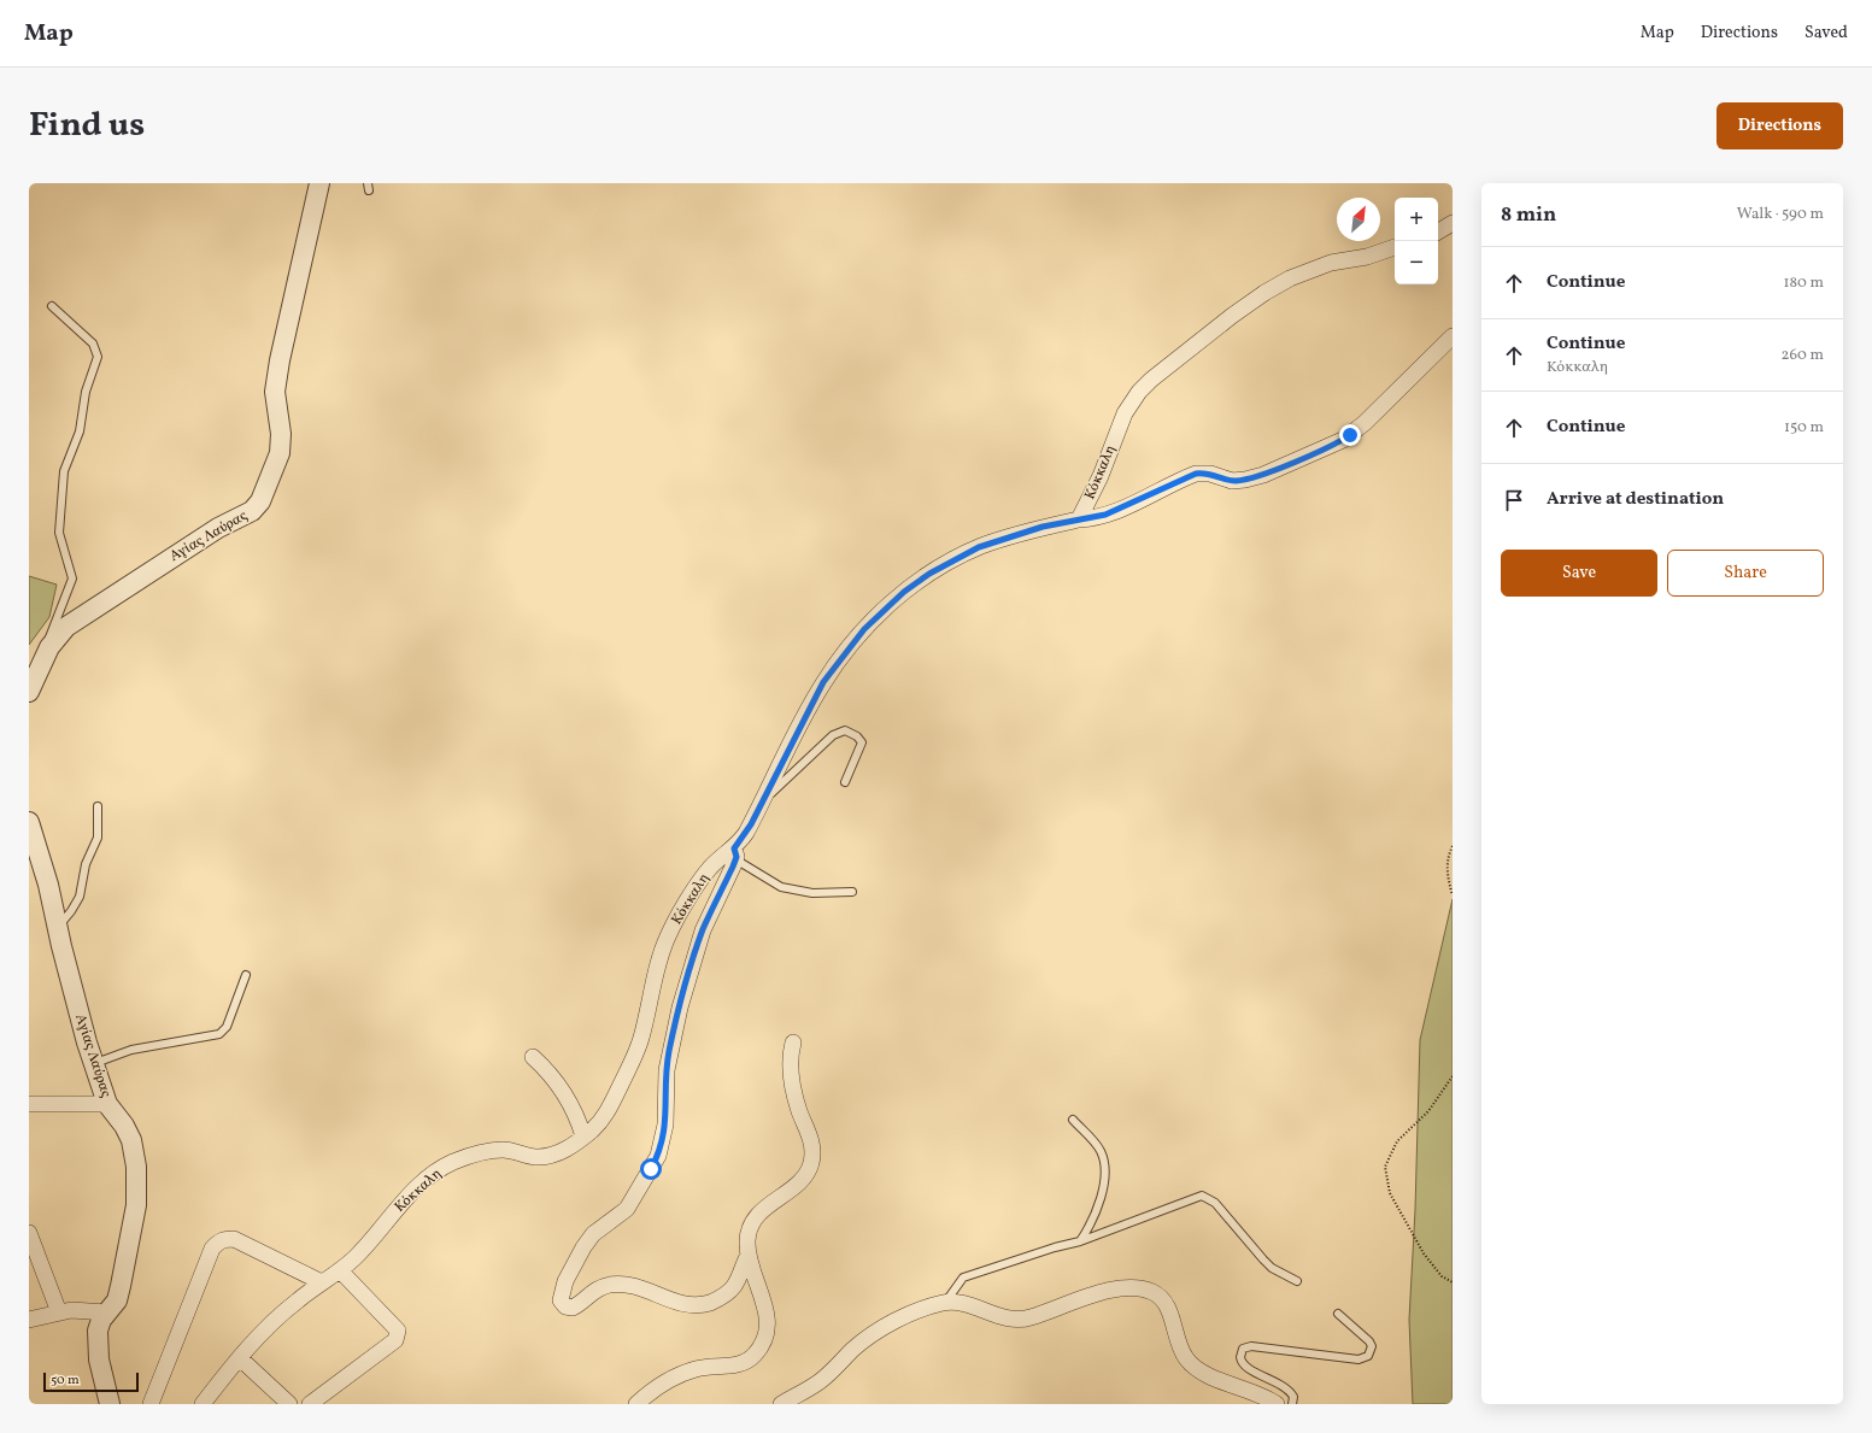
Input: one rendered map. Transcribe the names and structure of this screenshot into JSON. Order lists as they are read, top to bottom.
{
  "streets": {
    "street": ["Κόκκαλη", "Αγίας Λαύρας"]
  },
  "scale_bar": "50 m",
  "north": "top right",
  "page": {
    "header": "Map",
    "nav": ["Map", "Directions", "Saved"],
    "title": "Find us",
    "buttons": [
      "Directions",
      ["Save", "Share"]
    ],
    "heading": ["8 min", "Walk · 590 m"],
    "map_buttons": ["+", "−"],
    "list": [
      ["Continue", "180 m"],
      ["Continue", "Κόκκαλη", "260 m"],
      ["Continue", "150 m"],
      "Arrive at destination"
    ],
    "scale": "50 m"
  }
}
